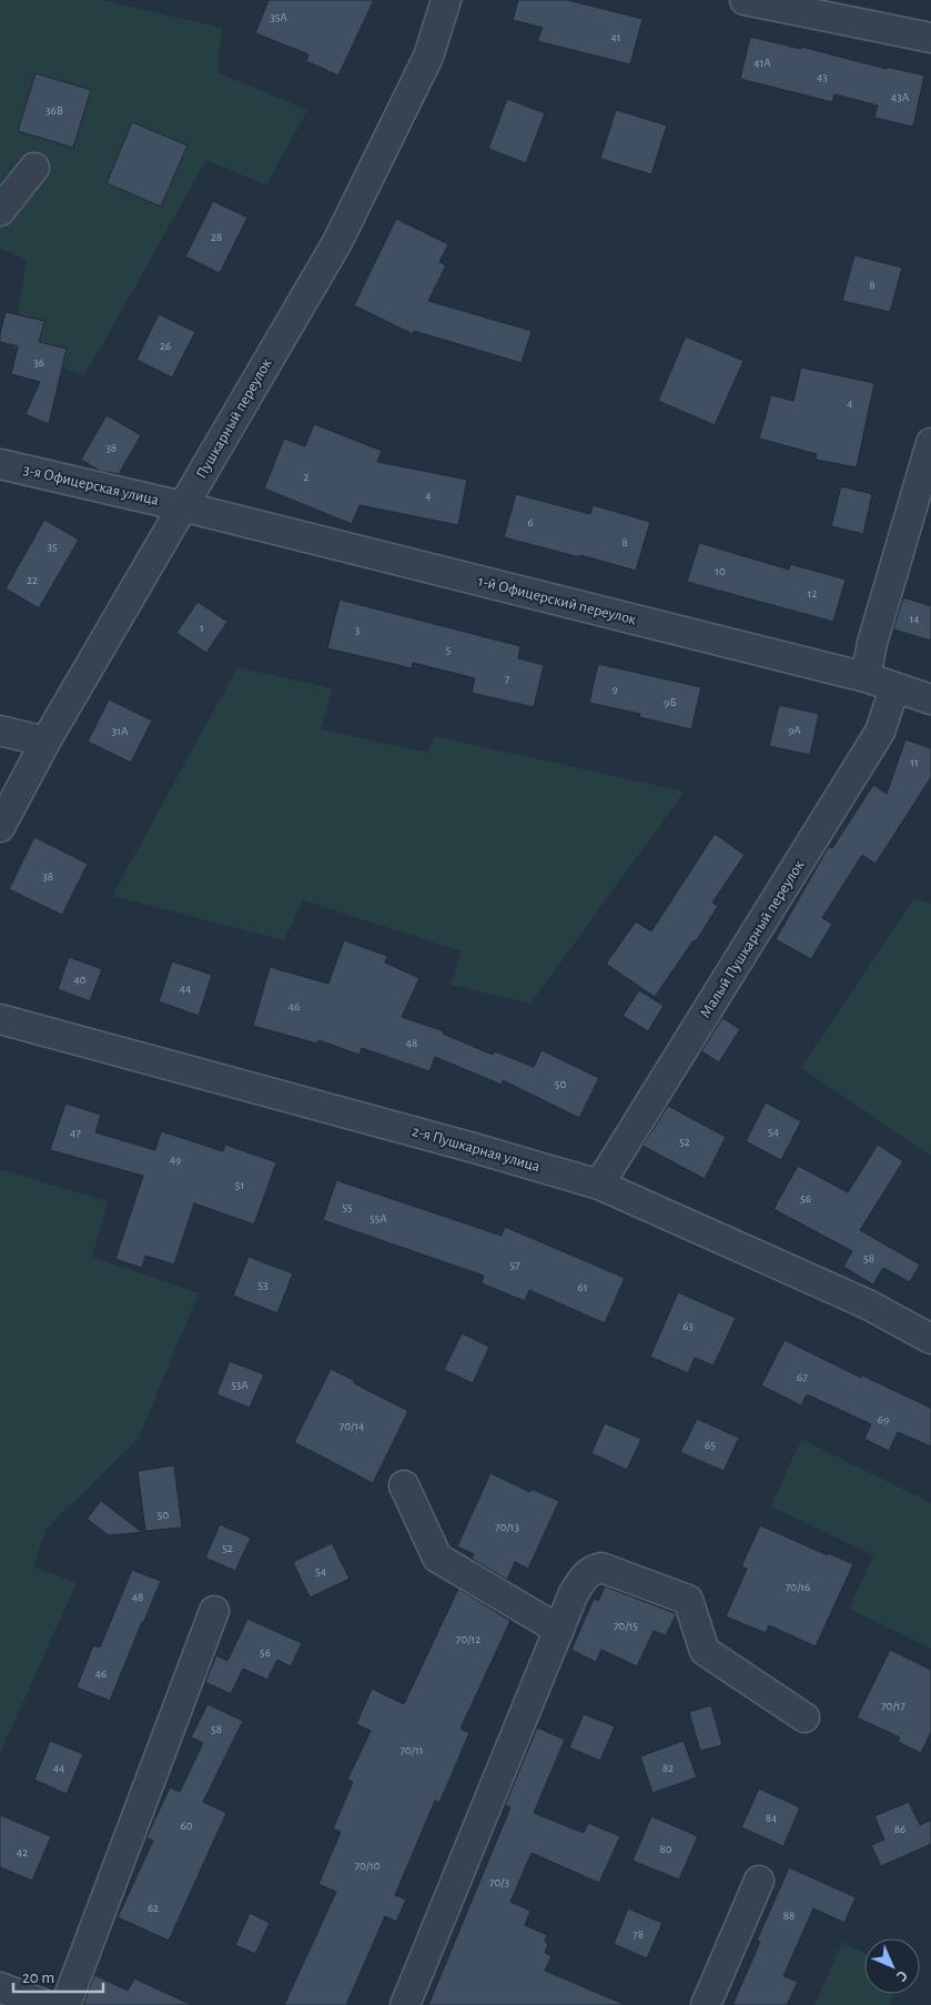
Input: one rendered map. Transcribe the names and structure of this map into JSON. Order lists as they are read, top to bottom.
{
  "streets": {
    "street": [
      "Пушкарный переулок",
      "3-я Офицерская улица",
      "1-й Офицерский переулок",
      "Малый Пушкарный переулок",
      "2-я Пушкарная улица"
    ]
  },
  "crossings": [
    ["Пушкарный переулок", "3-я Офицерская улица"],
    ["Пушкарный переулок", "1-й Офицерский переулок"],
    ["3-я Офицерская улица", "1-й Офицерский переулок"],
    ["1-й Офицерский переулок", "Малый Пушкарный переулок"],
    ["Малый Пушкарный переулок", "2-я Пушкарная улица"]
  ],
  "house_numbers": [
    "35А",
    "41",
    "41А",
    "43",
    "43А",
    "36В",
    "28",
    "8",
    "26",
    "36",
    "4",
    "38",
    "2",
    "4",
    "6",
    "8",
    "35",
    "10",
    "22",
    "12",
    "14",
    "1",
    "3",
    "5",
    "7",
    "9",
    "9Б",
    "9А",
    "31А",
    "11",
    "38",
    "40",
    "44",
    "46",
    "48",
    "50",
    "54",
    "47",
    "52",
    "49",
    "51",
    "56",
    "55",
    "55А",
    "58",
    "57",
    "53",
    "61",
    "63",
    "67",
    "53А",
    "69",
    "70/14",
    "65",
    "50",
    "70/13",
    "52",
    "54",
    "70/16",
    "48",
    "70/15",
    "70/12",
    "56",
    "46",
    "70/17",
    "58",
    "70/11",
    "44",
    "82",
    "84",
    "60",
    "86",
    "80",
    "42",
    "70/10",
    "70/3",
    "62",
    "88",
    "78"
  ],
  "scale_bar": "20 m",
  "north": "bottom right"
}
